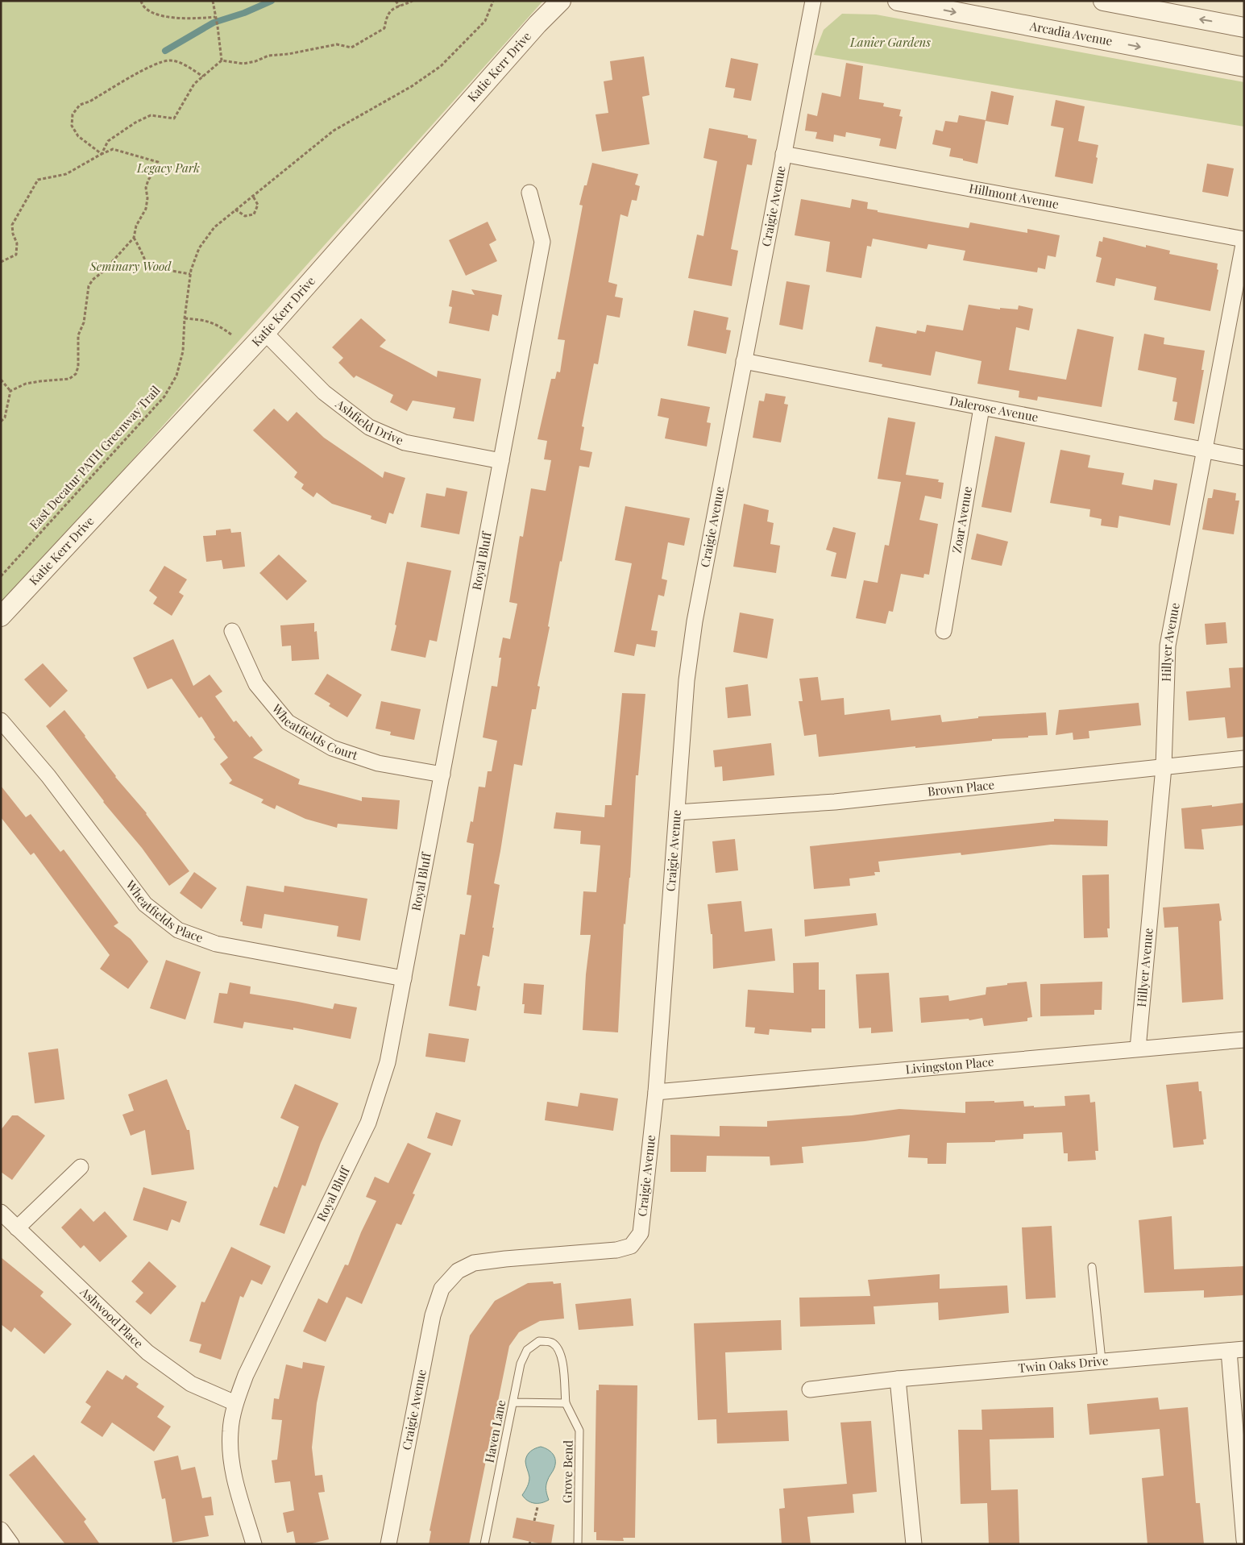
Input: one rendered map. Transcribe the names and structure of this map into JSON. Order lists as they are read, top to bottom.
{
  "streets": {
    "street": [
      "Arcadia Avenue",
      "Katie Kerr Drive",
      "Hillmont Avenue",
      "Craigie Avenue",
      "Dalerose Avenue",
      "Ashfield Drive",
      "Zoar Avenue",
      "Royal Bluff",
      "Hillyer Avenue",
      "Wheatfields Court",
      "Brown Place",
      "Wheatfields Place",
      "Livingston Place",
      "Ashwood Place",
      "Twin Oaks Drive"
    ],
    "lane": ["Haven Lane", "Grove Bend"],
    "path": ["East Decatur PATH Greenway Trail"]
  },
  "crossings": [
    ["Katie Kerr Drive", "Ashfield Drive"],
    ["Hillmont Avenue", "Craigie Avenue"],
    ["Hillmont Avenue", "Hillyer Avenue"],
    ["Craigie Avenue", "Dalerose Avenue"],
    ["Craigie Avenue", "Brown Place"],
    ["Craigie Avenue", "Livingston Place"],
    ["Dalerose Avenue", "Zoar Avenue"],
    ["Dalerose Avenue", "Hillyer Avenue"],
    ["Ashfield Drive", "Royal Bluff"],
    ["Royal Bluff", "Wheatfields Court"],
    ["Royal Bluff", "Wheatfields Place"],
    ["Royal Bluff", "Ashwood Place"],
    ["Hillyer Avenue", "Brown Place"],
    ["Hillyer Avenue", "Livingston Place"],
    ["Haven Lane", "Grove Bend"]
  ],
  "parks": ["Lanier Gardens", "Legacy Park", "Seminary Wood"]
}
